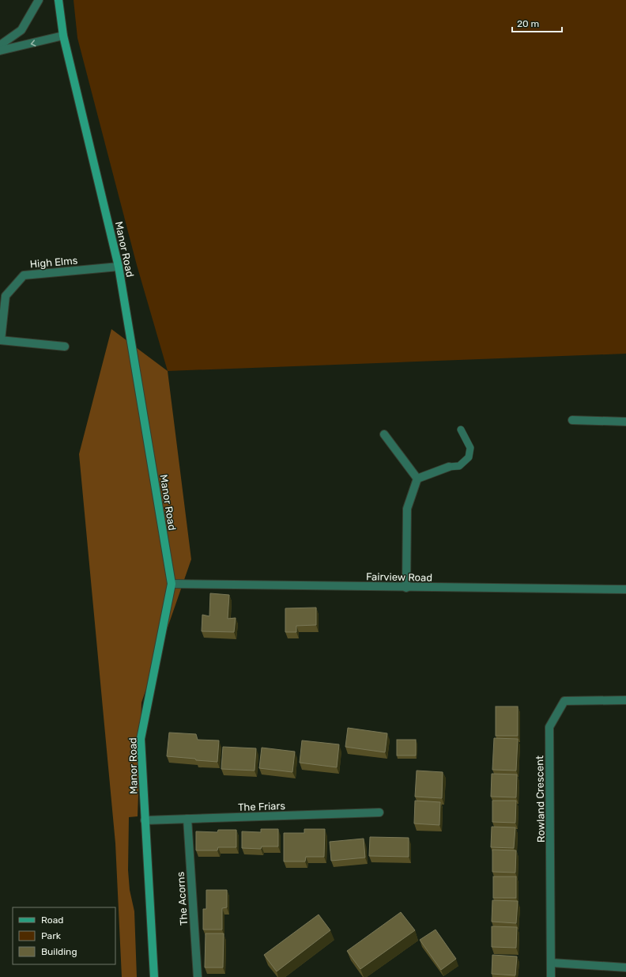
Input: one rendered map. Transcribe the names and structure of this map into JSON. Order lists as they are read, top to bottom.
{
  "streets": {
    "main road": ["Manor Road"],
    "street": [
      "High Elms",
      "Fairview Road",
      "Rowland Crescent",
      "The Friars",
      "The Acorns"
    ]
  },
  "crossings": [
    ["Manor Road", "High Elms"],
    ["Manor Road", "Fairview Road"],
    ["Manor Road", "The Friars"],
    ["The Friars", "The Acorns"]
  ],
  "legend": ["Road", "Park", "Building"],
  "scale_bar": "20 m"
}
